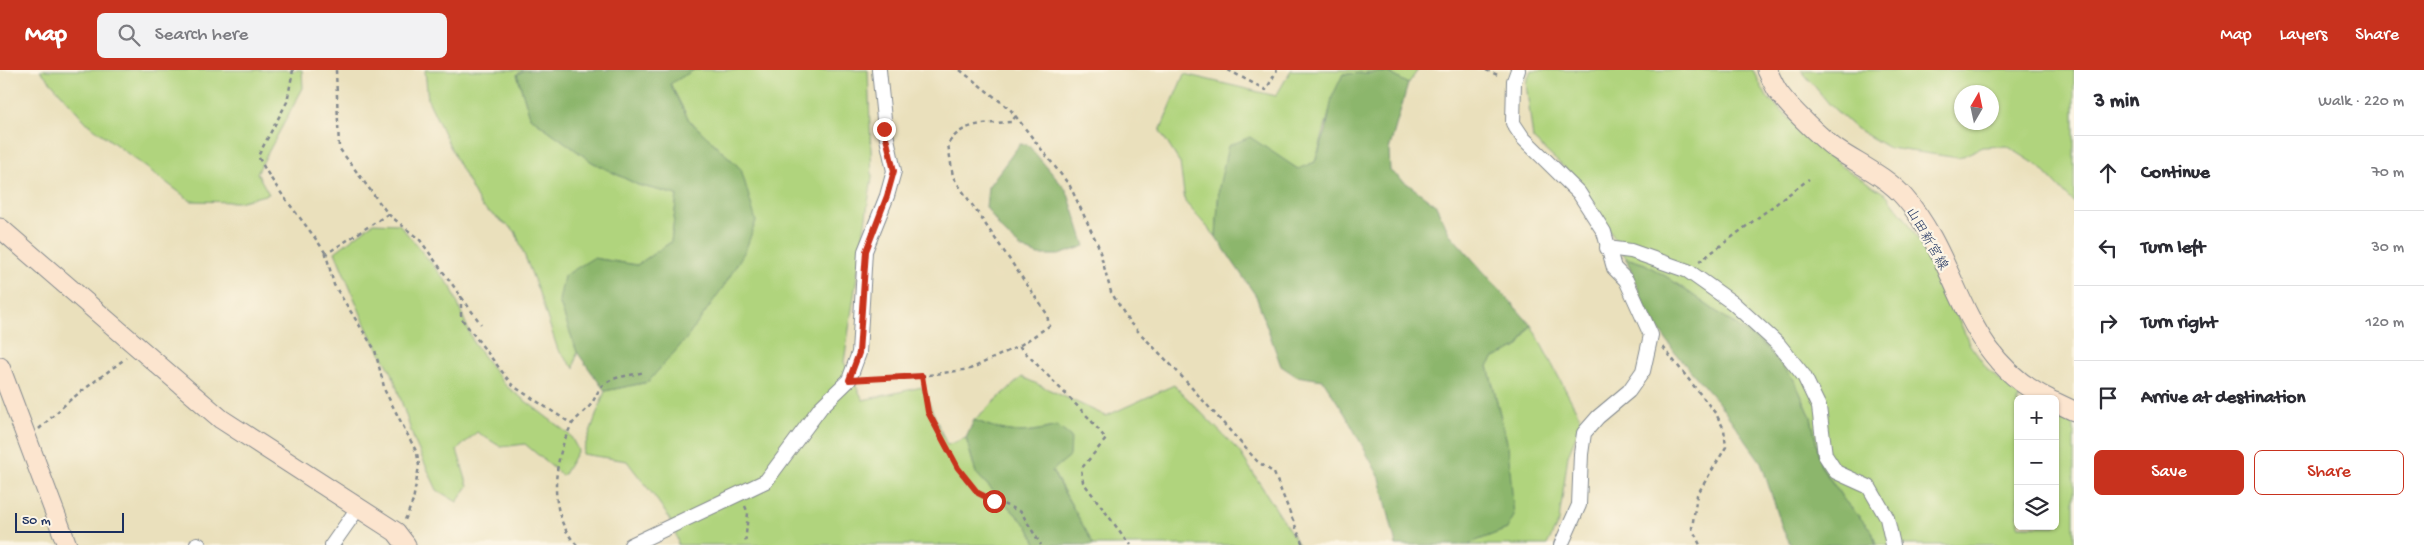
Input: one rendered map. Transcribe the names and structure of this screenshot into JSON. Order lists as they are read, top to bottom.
{
  "streets": {
    "main road": ["山田新宮線"]
  },
  "scale_bar": "50 m",
  "north": "top",
  "page": {
    "header": "Map",
    "search": "Search here",
    "nav": ["Map", "Layers", "Share"],
    "heading": ["3 min", "Walk · 220 m"],
    "list": [
      ["Continue", "70 m"],
      ["Turn left", "30 m"],
      ["Turn right", "120 m"],
      "Arrive at destination"
    ],
    "map_buttons": ["+", "−"],
    "buttons": ["Save", "Share"],
    "scale": "50 m"
  }
}
